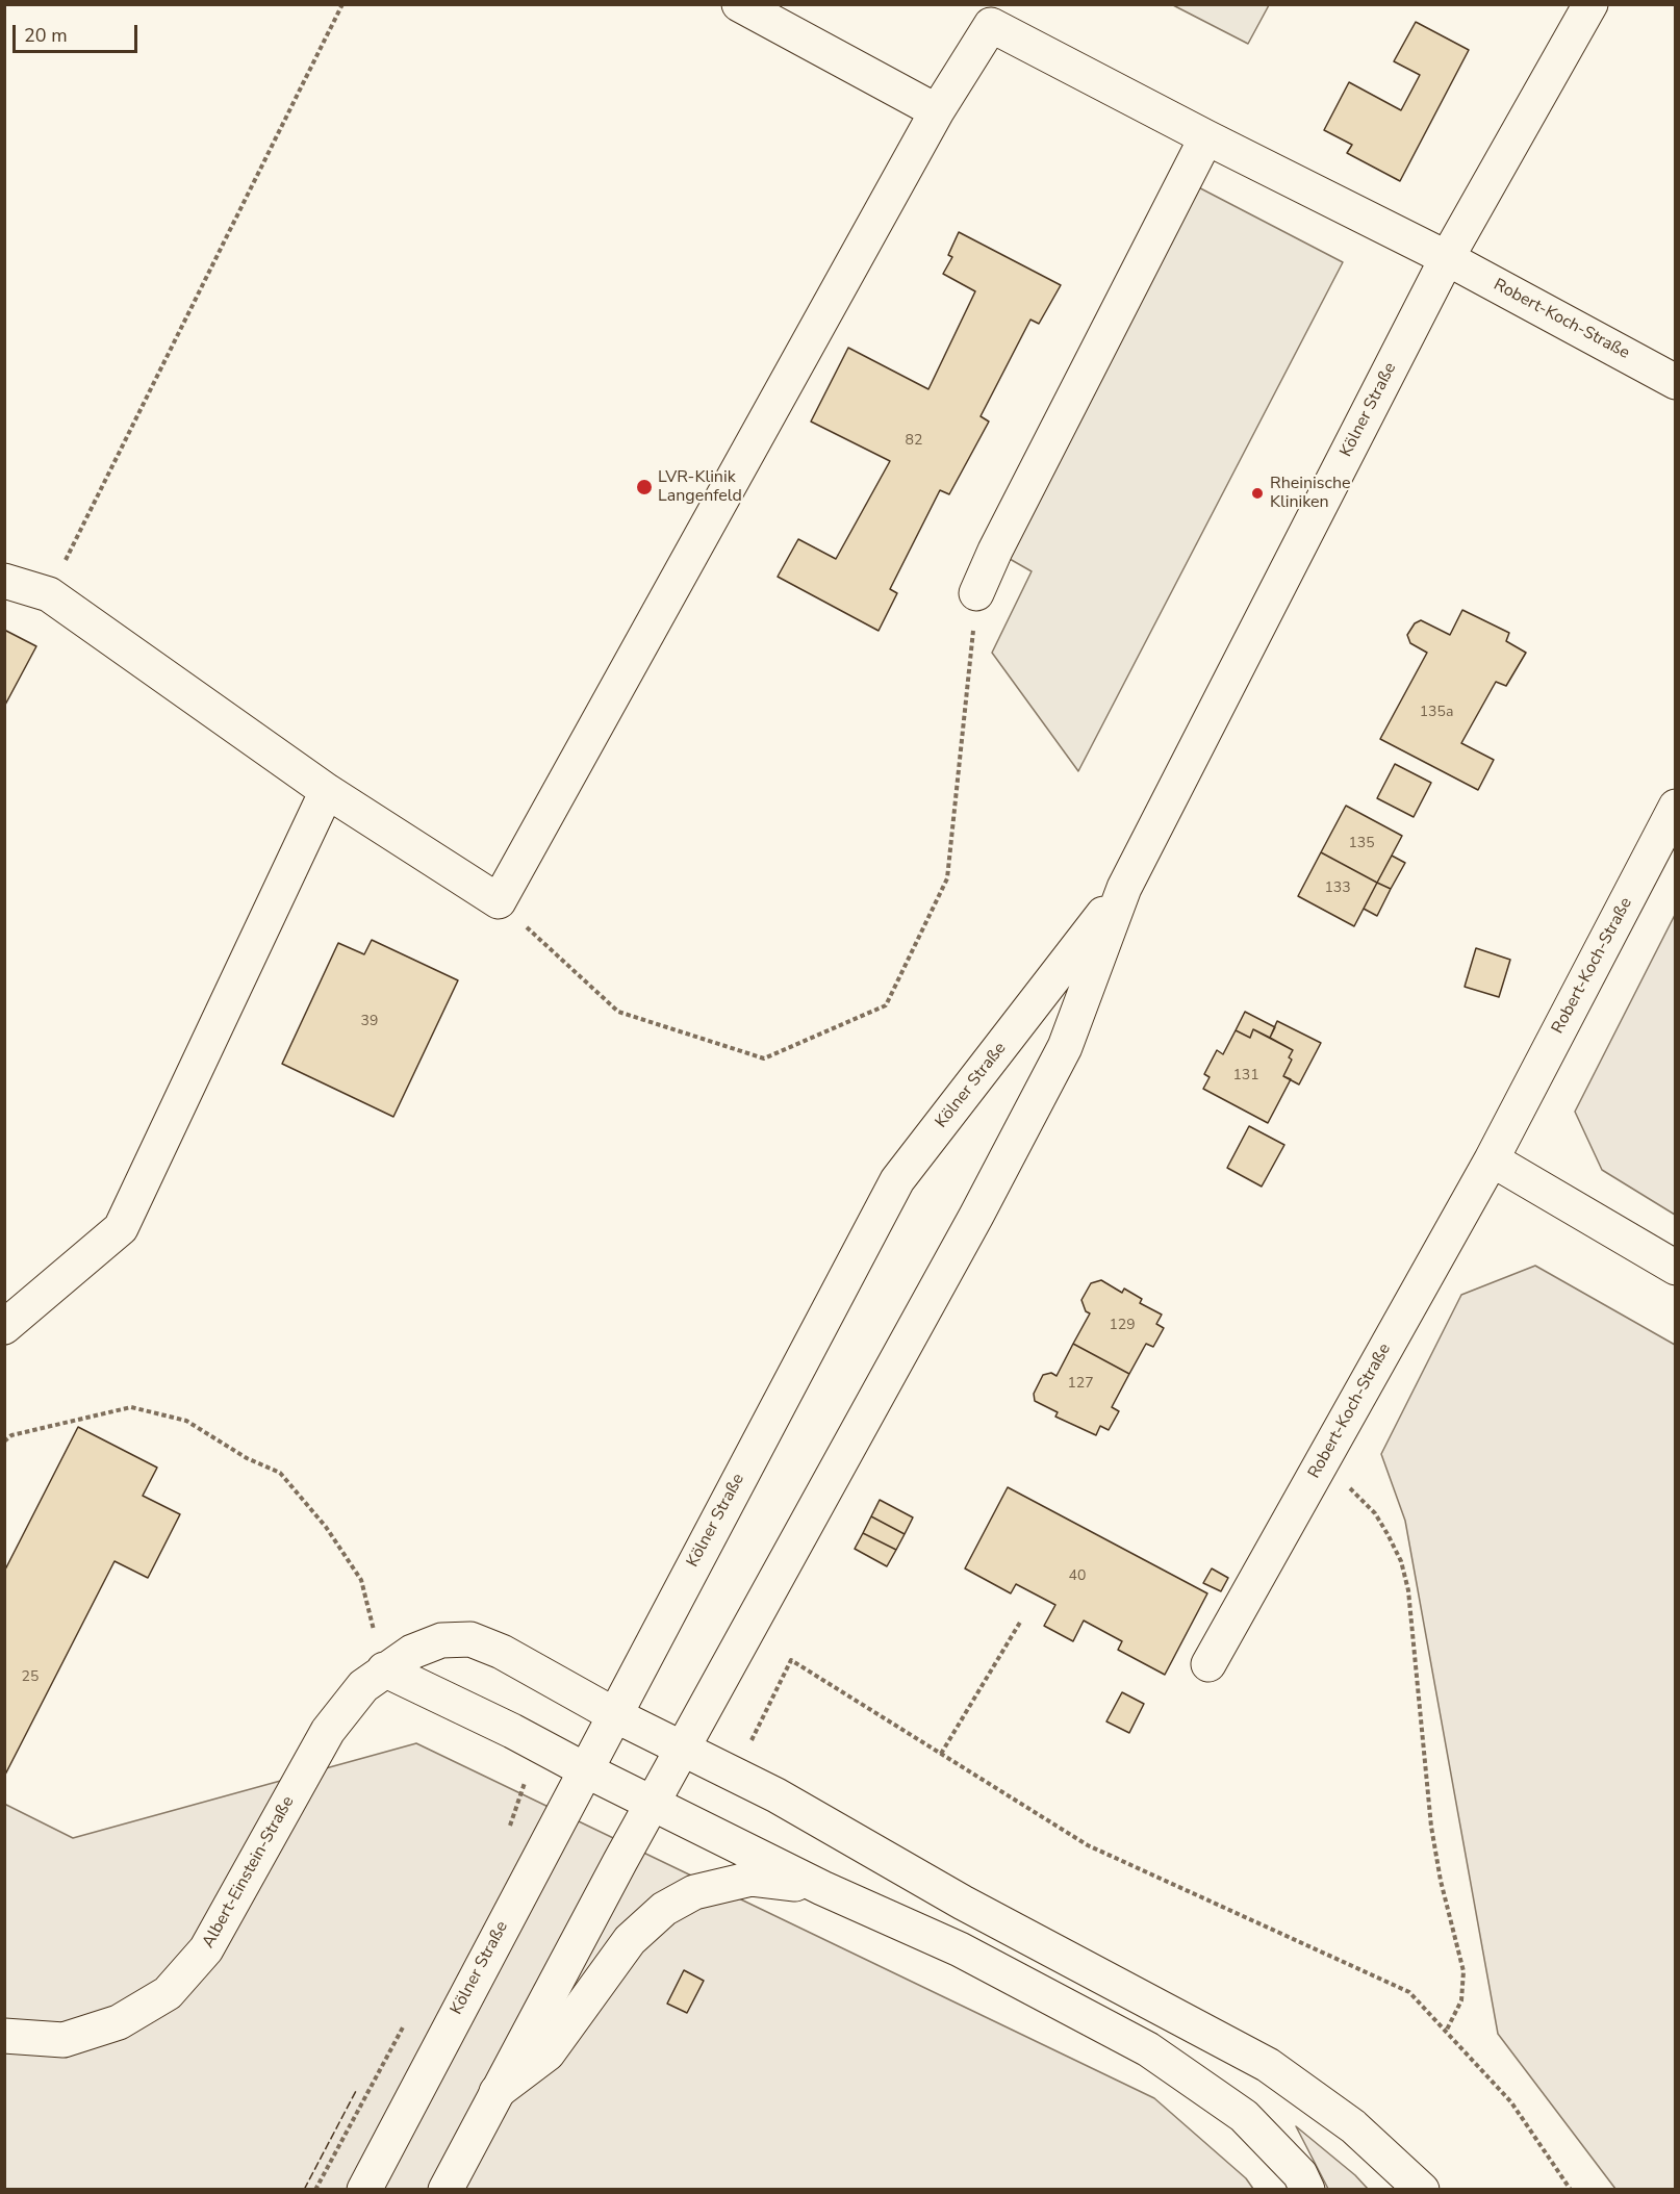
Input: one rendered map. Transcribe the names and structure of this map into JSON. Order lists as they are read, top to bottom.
{
  "streets": {
    "main road": ["Robert-Koch-Straße", "Kölner Straße", "Albert-Einstein-Straße"]
  },
  "crossings": [
    ["Robert-Koch-Straße", "Kölner Straße"],
    ["Kölner Straße", "Albert-Einstein-Straße"]
  ],
  "places": ["LVR-Klinik Langenfeld", "Rheinische Kliniken"],
  "house_numbers": [
    "82",
    "135a",
    "135",
    "133",
    "39",
    "131",
    "129",
    "127",
    "40",
    "25"
  ],
  "scale_bar": "20 m"
}
